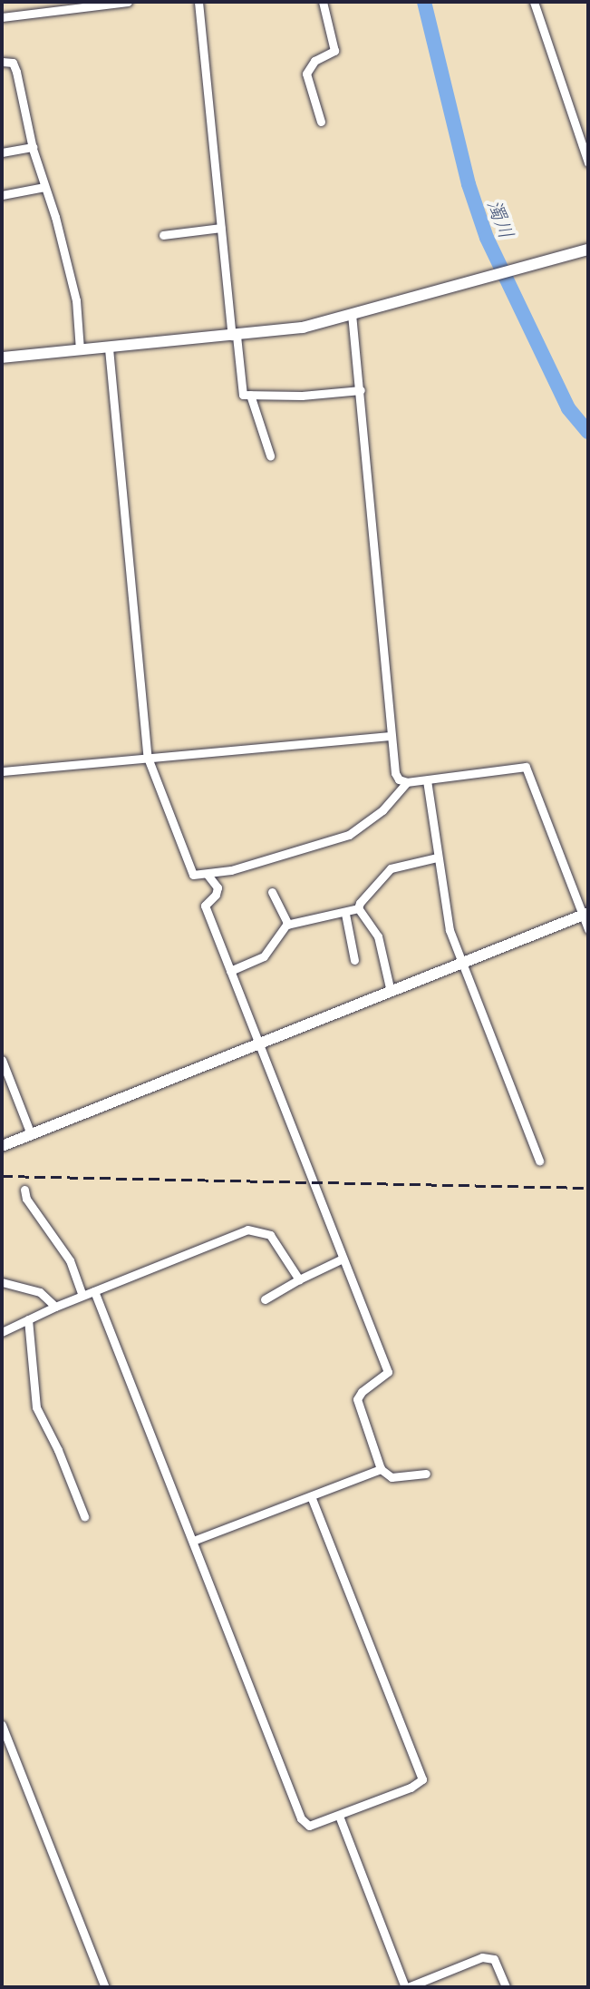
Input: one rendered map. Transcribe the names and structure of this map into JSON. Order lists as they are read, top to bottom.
{
  "water": ["濁川"]
}
